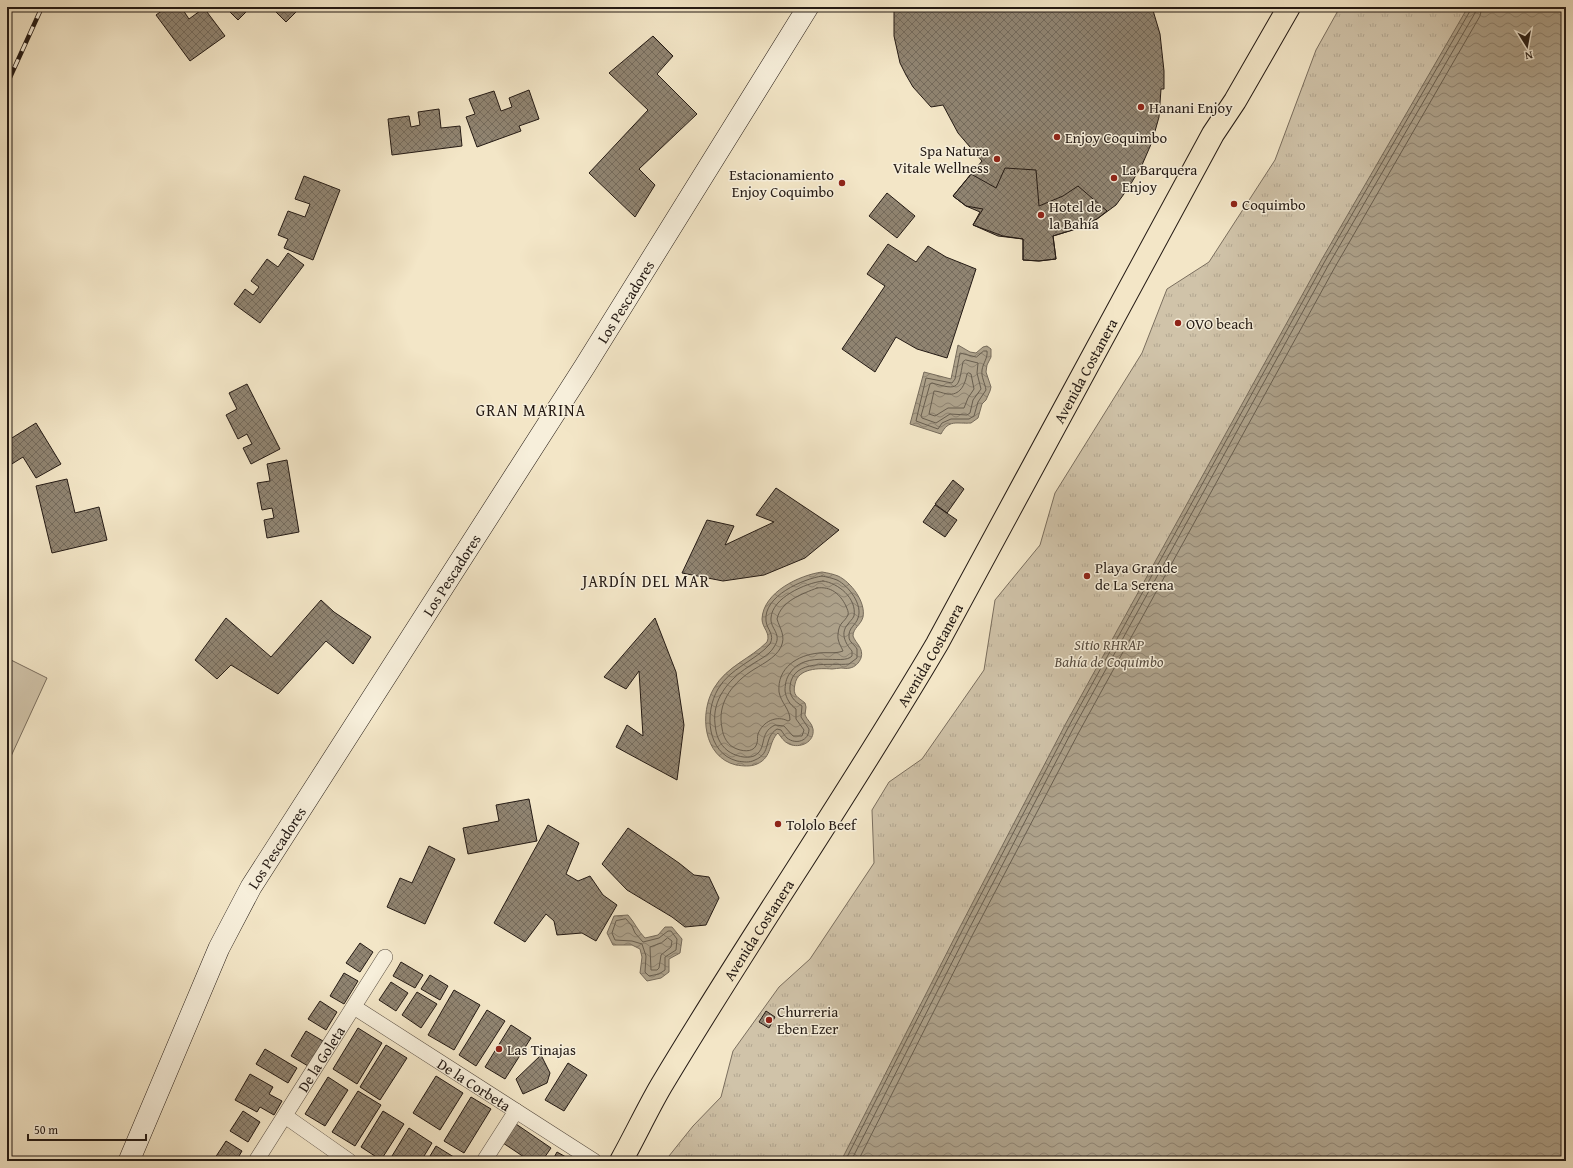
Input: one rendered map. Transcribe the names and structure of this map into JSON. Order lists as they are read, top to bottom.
{
  "streets": {
    "main road": ["Avenida Costanera"],
    "street": ["Los Pescadores", "De la Goleta", "De la Corbeta"]
  },
  "crossings": [
    ["De la Goleta", "De la Corbeta"]
  ],
  "districts": ["GRAN MARINA", "JARDÍN DEL MAR"],
  "parks": ["Sitio RHRAP Bahía de Coquimbo"],
  "places": [
    "Hanani Enjoy",
    "Enjoy Coquimbo",
    "Spa Natura Vitale Wellness",
    "La Barquera Enjoy",
    "Estacionamiento Enjoy Coquimbo",
    "Coquimbo",
    "Hotel de la Bahía",
    "OVO beach",
    "Playa Grande de La Serena",
    "Tololo Beef",
    "Churreria Eben Ezer",
    "Las Tinajas"
  ],
  "scale_bar": "50 m",
  "north": "bottom"
}
